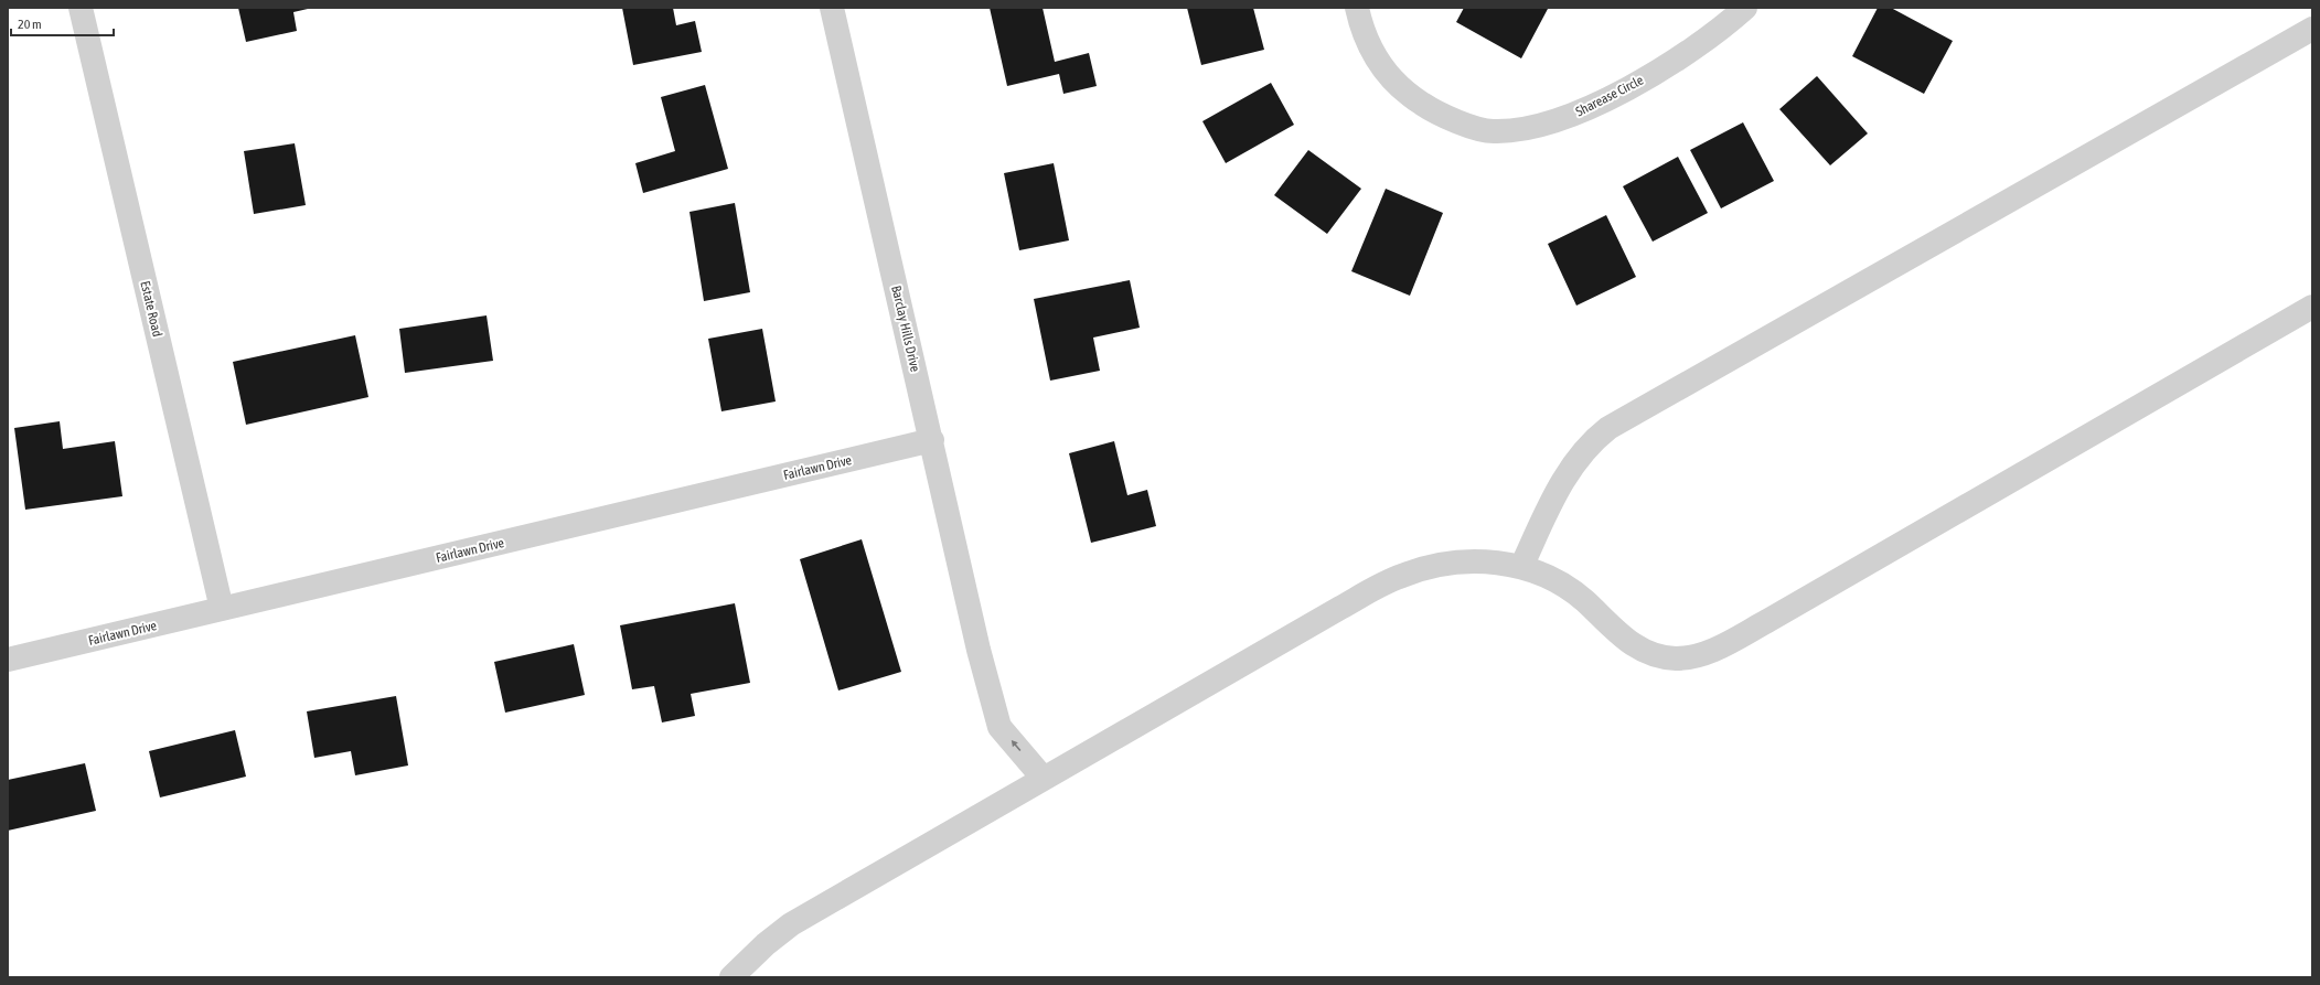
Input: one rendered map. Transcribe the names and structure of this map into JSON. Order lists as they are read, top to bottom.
{
  "streets": {
    "street": [
      "Sharease Circle",
      "Estate Road",
      "Barclay Hills Drive",
      "Fairlawn Drive"
    ]
  },
  "crossings": [
    ["Estate Road", "Fairlawn Drive"],
    ["Barclay Hills Drive", "Fairlawn Drive"]
  ],
  "one_way": ["Barclay Hills Drive"],
  "scale_bar": "20 m"
}
